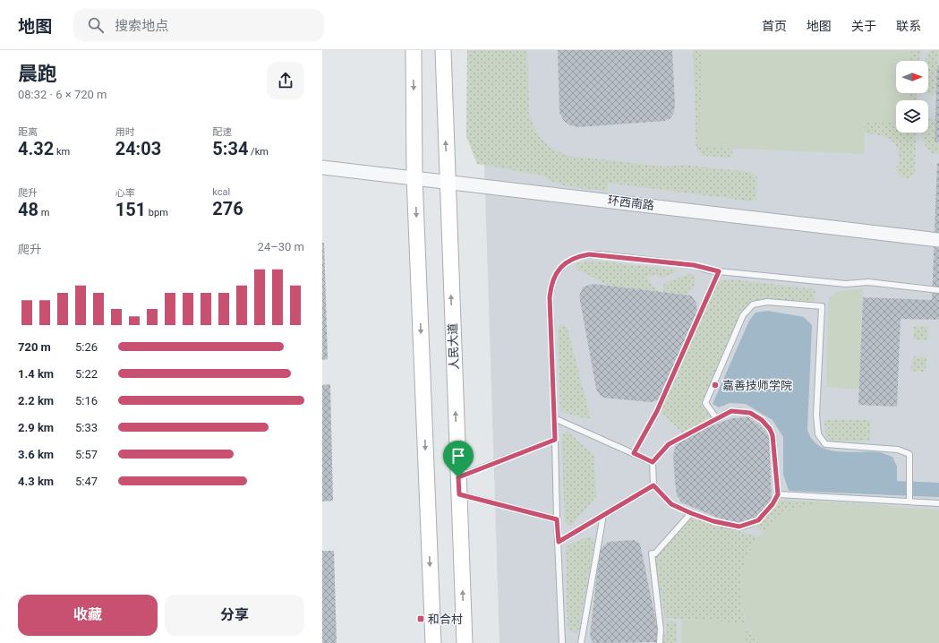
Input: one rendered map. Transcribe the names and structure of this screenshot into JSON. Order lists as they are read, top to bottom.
{
  "streets": {
    "main road": ["人民大道"],
    "street": ["环西南路"]
  },
  "crossings": [
    ["环西南路", "人民大道"]
  ],
  "places": {
    "other": ["嘉善技师学院"],
    "transit": ["和合村"]
  },
  "north": "right",
  "page": {
    "header": "地图",
    "search": "搜索地点",
    "nav": [
      "首页",
      "地图",
      "关于",
      "联系"
    ],
    "heading": ["晨跑", "08:32 · 6 × 720 m"],
    "stats": [
      ["距离", "4.32 km"],
      ["用时", "24:03"],
      ["配速", "5:34 /km"],
      ["爬升", "48 m"],
      ["心率", "151 bpm"],
      ["kcal", "276"]
    ],
    "chart": ["爬升", "24–30 m"],
    "list": [
      {
        "name": "720 m",
        "note": "5:26"
      },
      {
        "name": "1.4 km",
        "note": "5:22"
      },
      {
        "name": "2.2 km",
        "note": "5:16"
      },
      {
        "name": "2.9 km",
        "note": "5:33"
      },
      {
        "name": "3.6 km",
        "note": "5:57"
      },
      {
        "name": "4.3 km",
        "note": "5:47"
      }
    ],
    "buttons": ["收藏", "分享"]
  }
}
